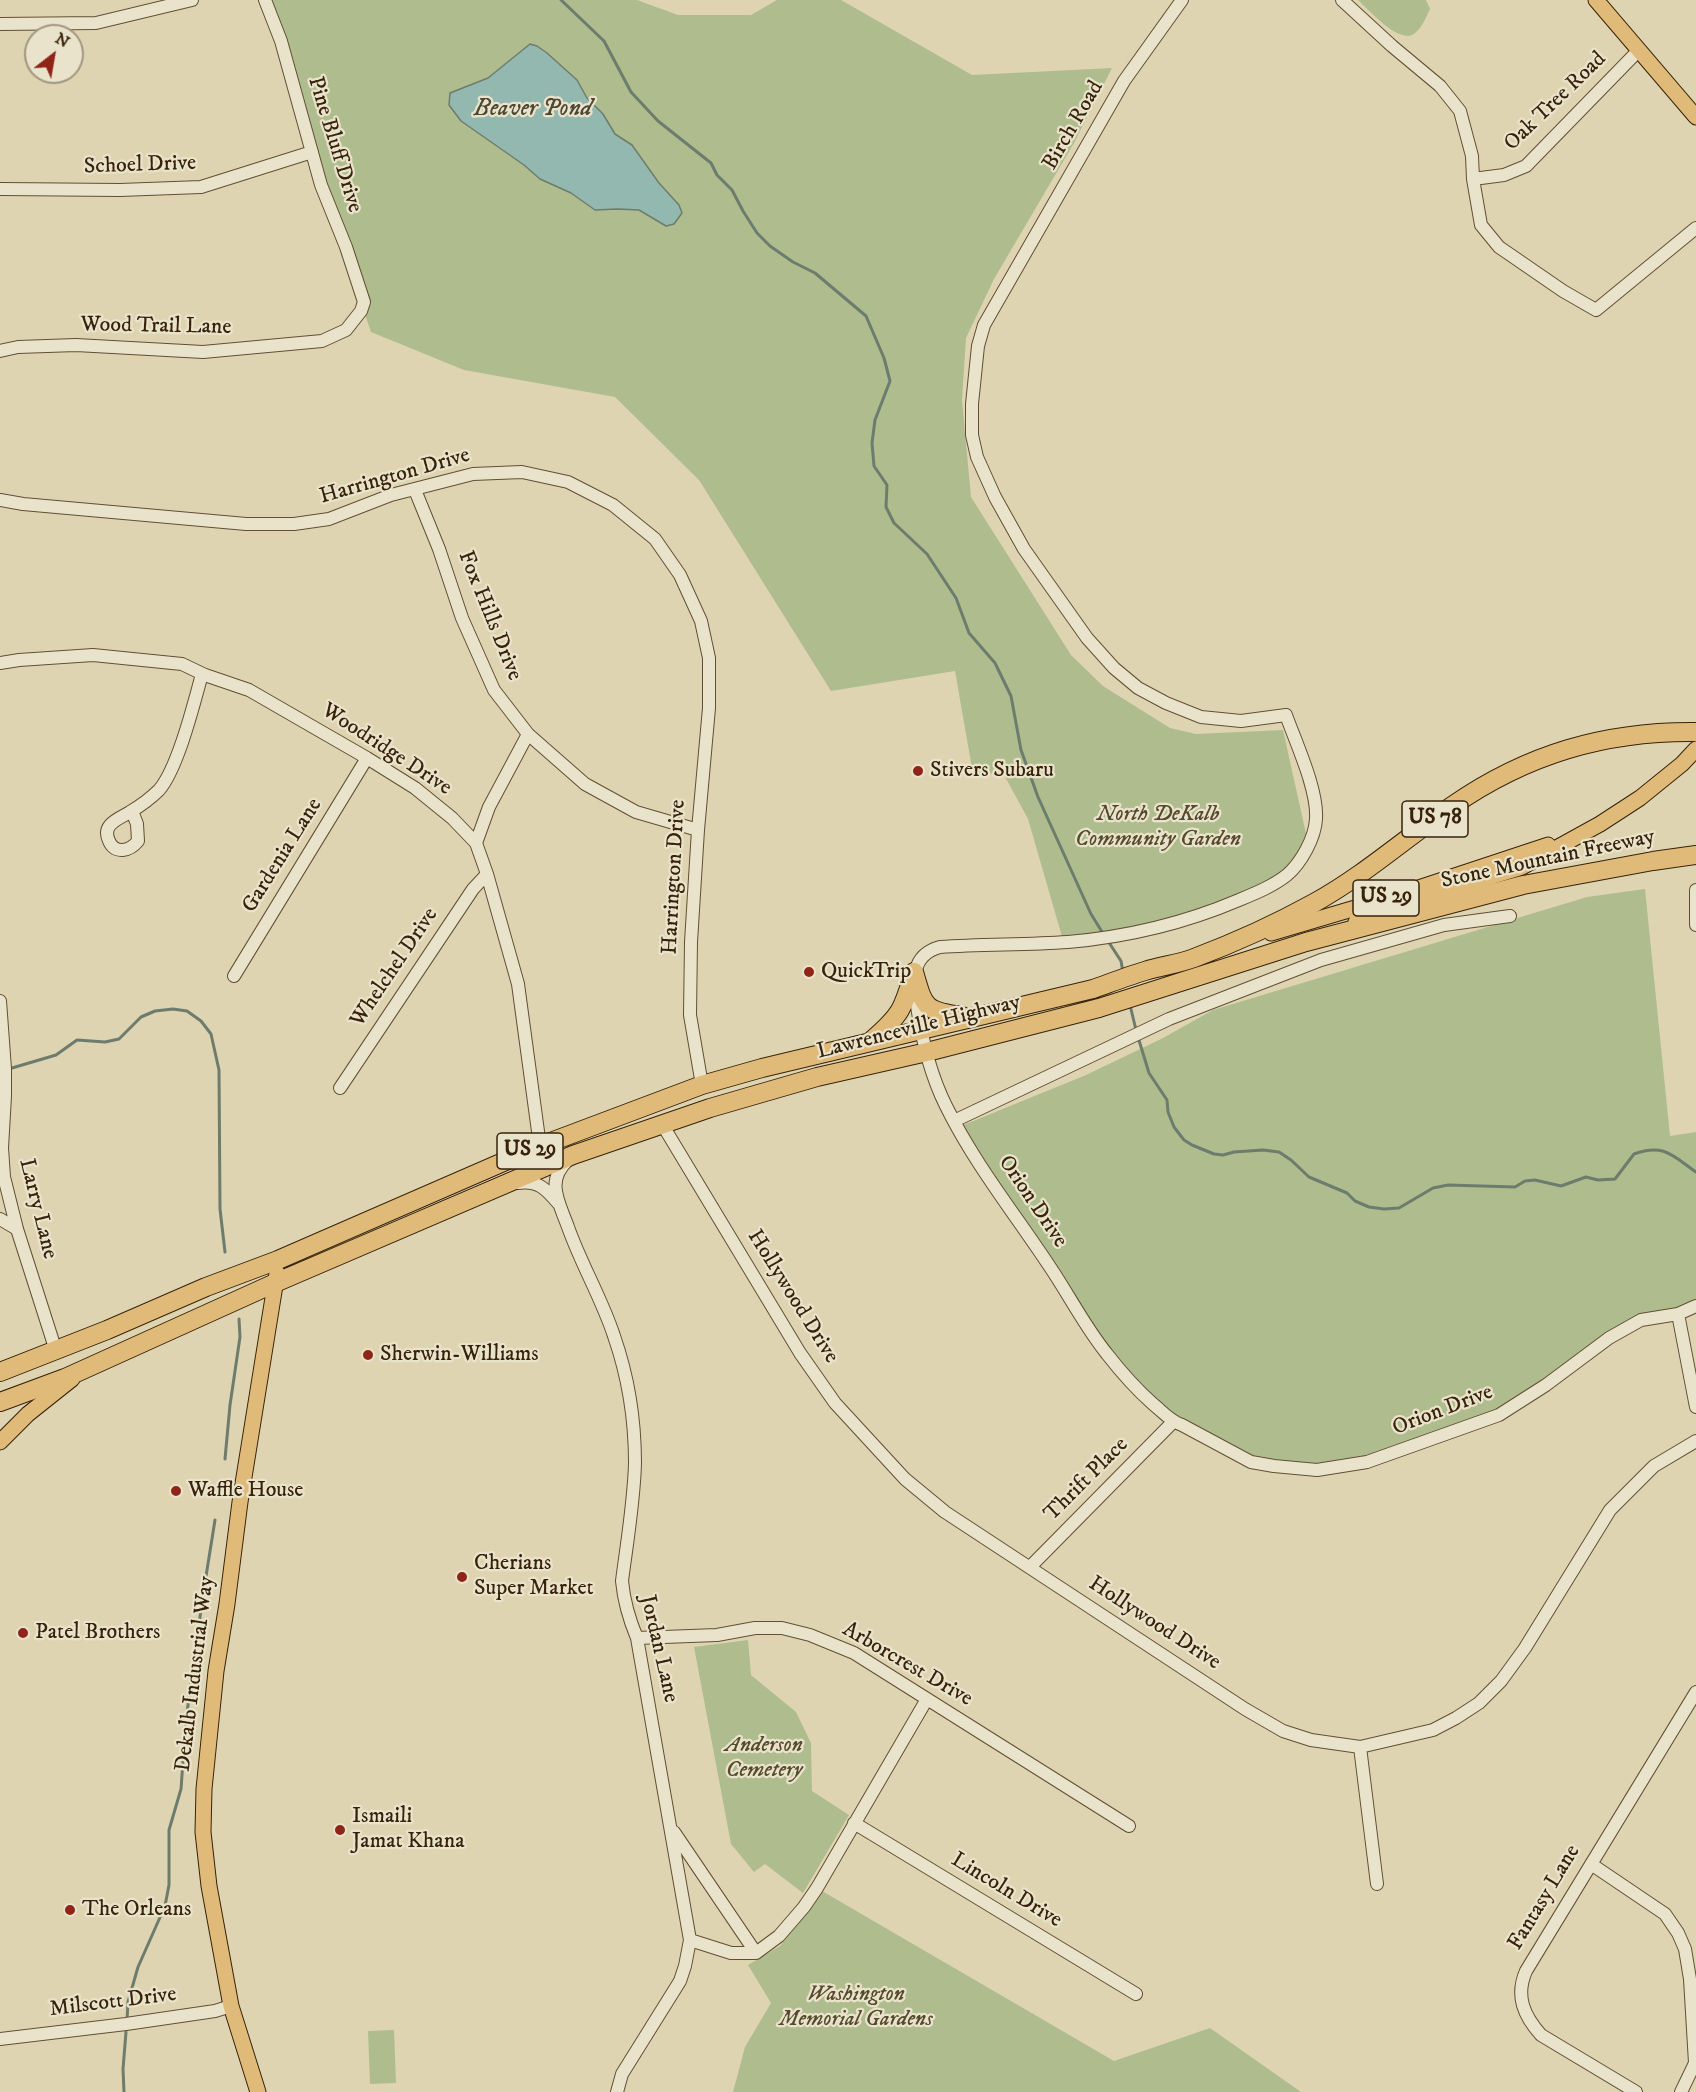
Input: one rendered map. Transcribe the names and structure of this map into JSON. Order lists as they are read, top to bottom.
{
  "streets": {
    "highway": [
      "US 78",
      "Stone Mountain Freeway",
      "US 29",
      "Lawrenceville Highway"
    ],
    "main road": ["Dekalb Industrial Way"],
    "street": [
      "Oak Tree Road",
      "Birch Road",
      "Pine Bluff Drive",
      "Schoel Drive",
      "Wood Trail Lane",
      "Harrington Drive",
      "Fox Hills Drive",
      "Woodridge Drive",
      "Gardenia Lane",
      "Whelchel Drive",
      "Orion Drive",
      "Larry Lane",
      "Hollywood Drive",
      "Thrift Place",
      "Jordan Lane",
      "Arborcrest Drive",
      "Lincoln Drive",
      "Fantasy Lane",
      "Milscott Drive"
    ]
  },
  "crossings": [
    ["Birch Road", "Orion Drive"],
    ["Pine Bluff Drive", "Schoel Drive"],
    ["Pine Bluff Drive", "Wood Trail Lane"],
    ["Harrington Drive", "Fox Hills Drive"],
    ["Harrington Drive", "Lawrenceville Highway"],
    ["Woodridge Drive", "Gardenia Lane"],
    ["Woodridge Drive", "Whelchel Drive"],
    ["Woodridge Drive", "Lawrenceville Highway"],
    ["US 78", "Lawrenceville Highway"],
    ["Stone Mountain Freeway", "Lawrenceville Highway"],
    ["US 29", "Lawrenceville Highway"],
    ["US 29", "Larry Lane"],
    ["US 29", "Dekalb Industrial Way"],
    ["Lawrenceville Highway", "Orion Drive"],
    ["Lawrenceville Highway", "Hollywood Drive"],
    ["Lawrenceville Highway", "Jordan Lane"],
    ["Lawrenceville Highway", "Dekalb Industrial Way"],
    ["Orion Drive", "Thrift Place"],
    ["Hollywood Drive", "Thrift Place"],
    ["Jordan Lane", "Arborcrest Drive"],
    ["Dekalb Industrial Way", "Milscott Drive"]
  ],
  "water": ["Beaver Pond"],
  "parks": ["North DeKalb Community Garden", "Anderson Cemetery", "Washington Memorial Gardens"],
  "places": [
    "Stivers Subaru",
    "QuickTrip",
    "Sherwin-Williams",
    "Waffle House",
    "Cherians Super Market",
    "Patel Brothers",
    "Ismaili Jamat Khana",
    "The Orleans"
  ],
  "north": "top right"
}
